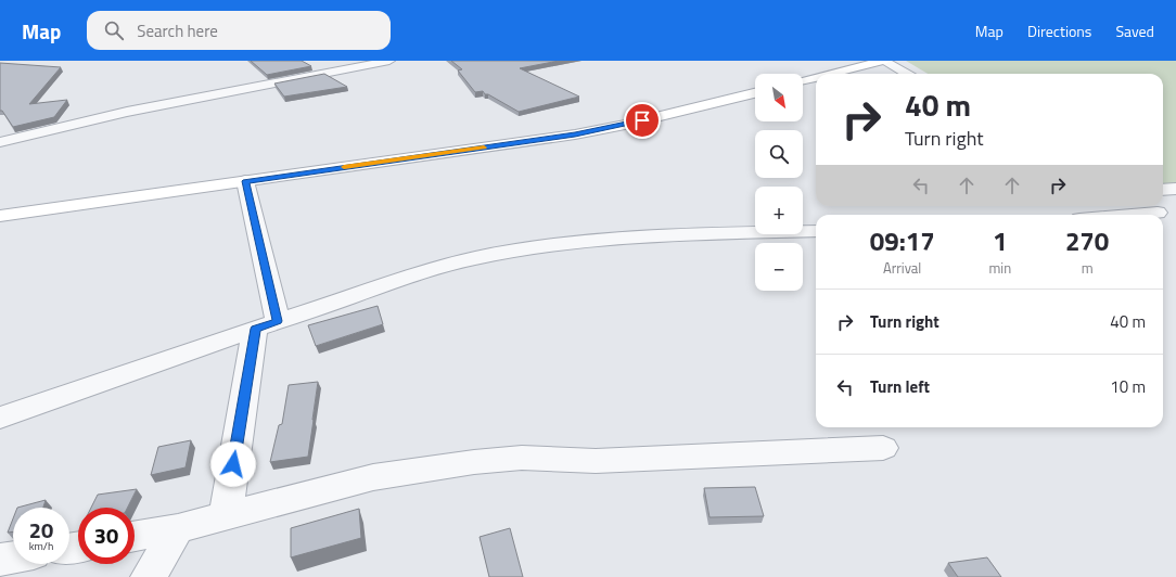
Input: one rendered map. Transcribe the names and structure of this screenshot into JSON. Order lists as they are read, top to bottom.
{
  "north": "bottom right",
  "page": {
    "header": "Map",
    "search": "Search here",
    "nav": ["Map", "Directions", "Saved"],
    "map_buttons": ["+", "−"],
    "turn": ["40 m", "Turn right"],
    "eta": [
      "09:17",
      "Arrival",
      "1",
      "min",
      "270",
      "m"
    ],
    "list": [
      {
        "name": "Turn right",
        "value": "40 m"
      },
      {
        "name": "Turn left",
        "value": "10 m"
      }
    ],
    "speed": "20 km/h",
    "limit": "30"
  }
}
